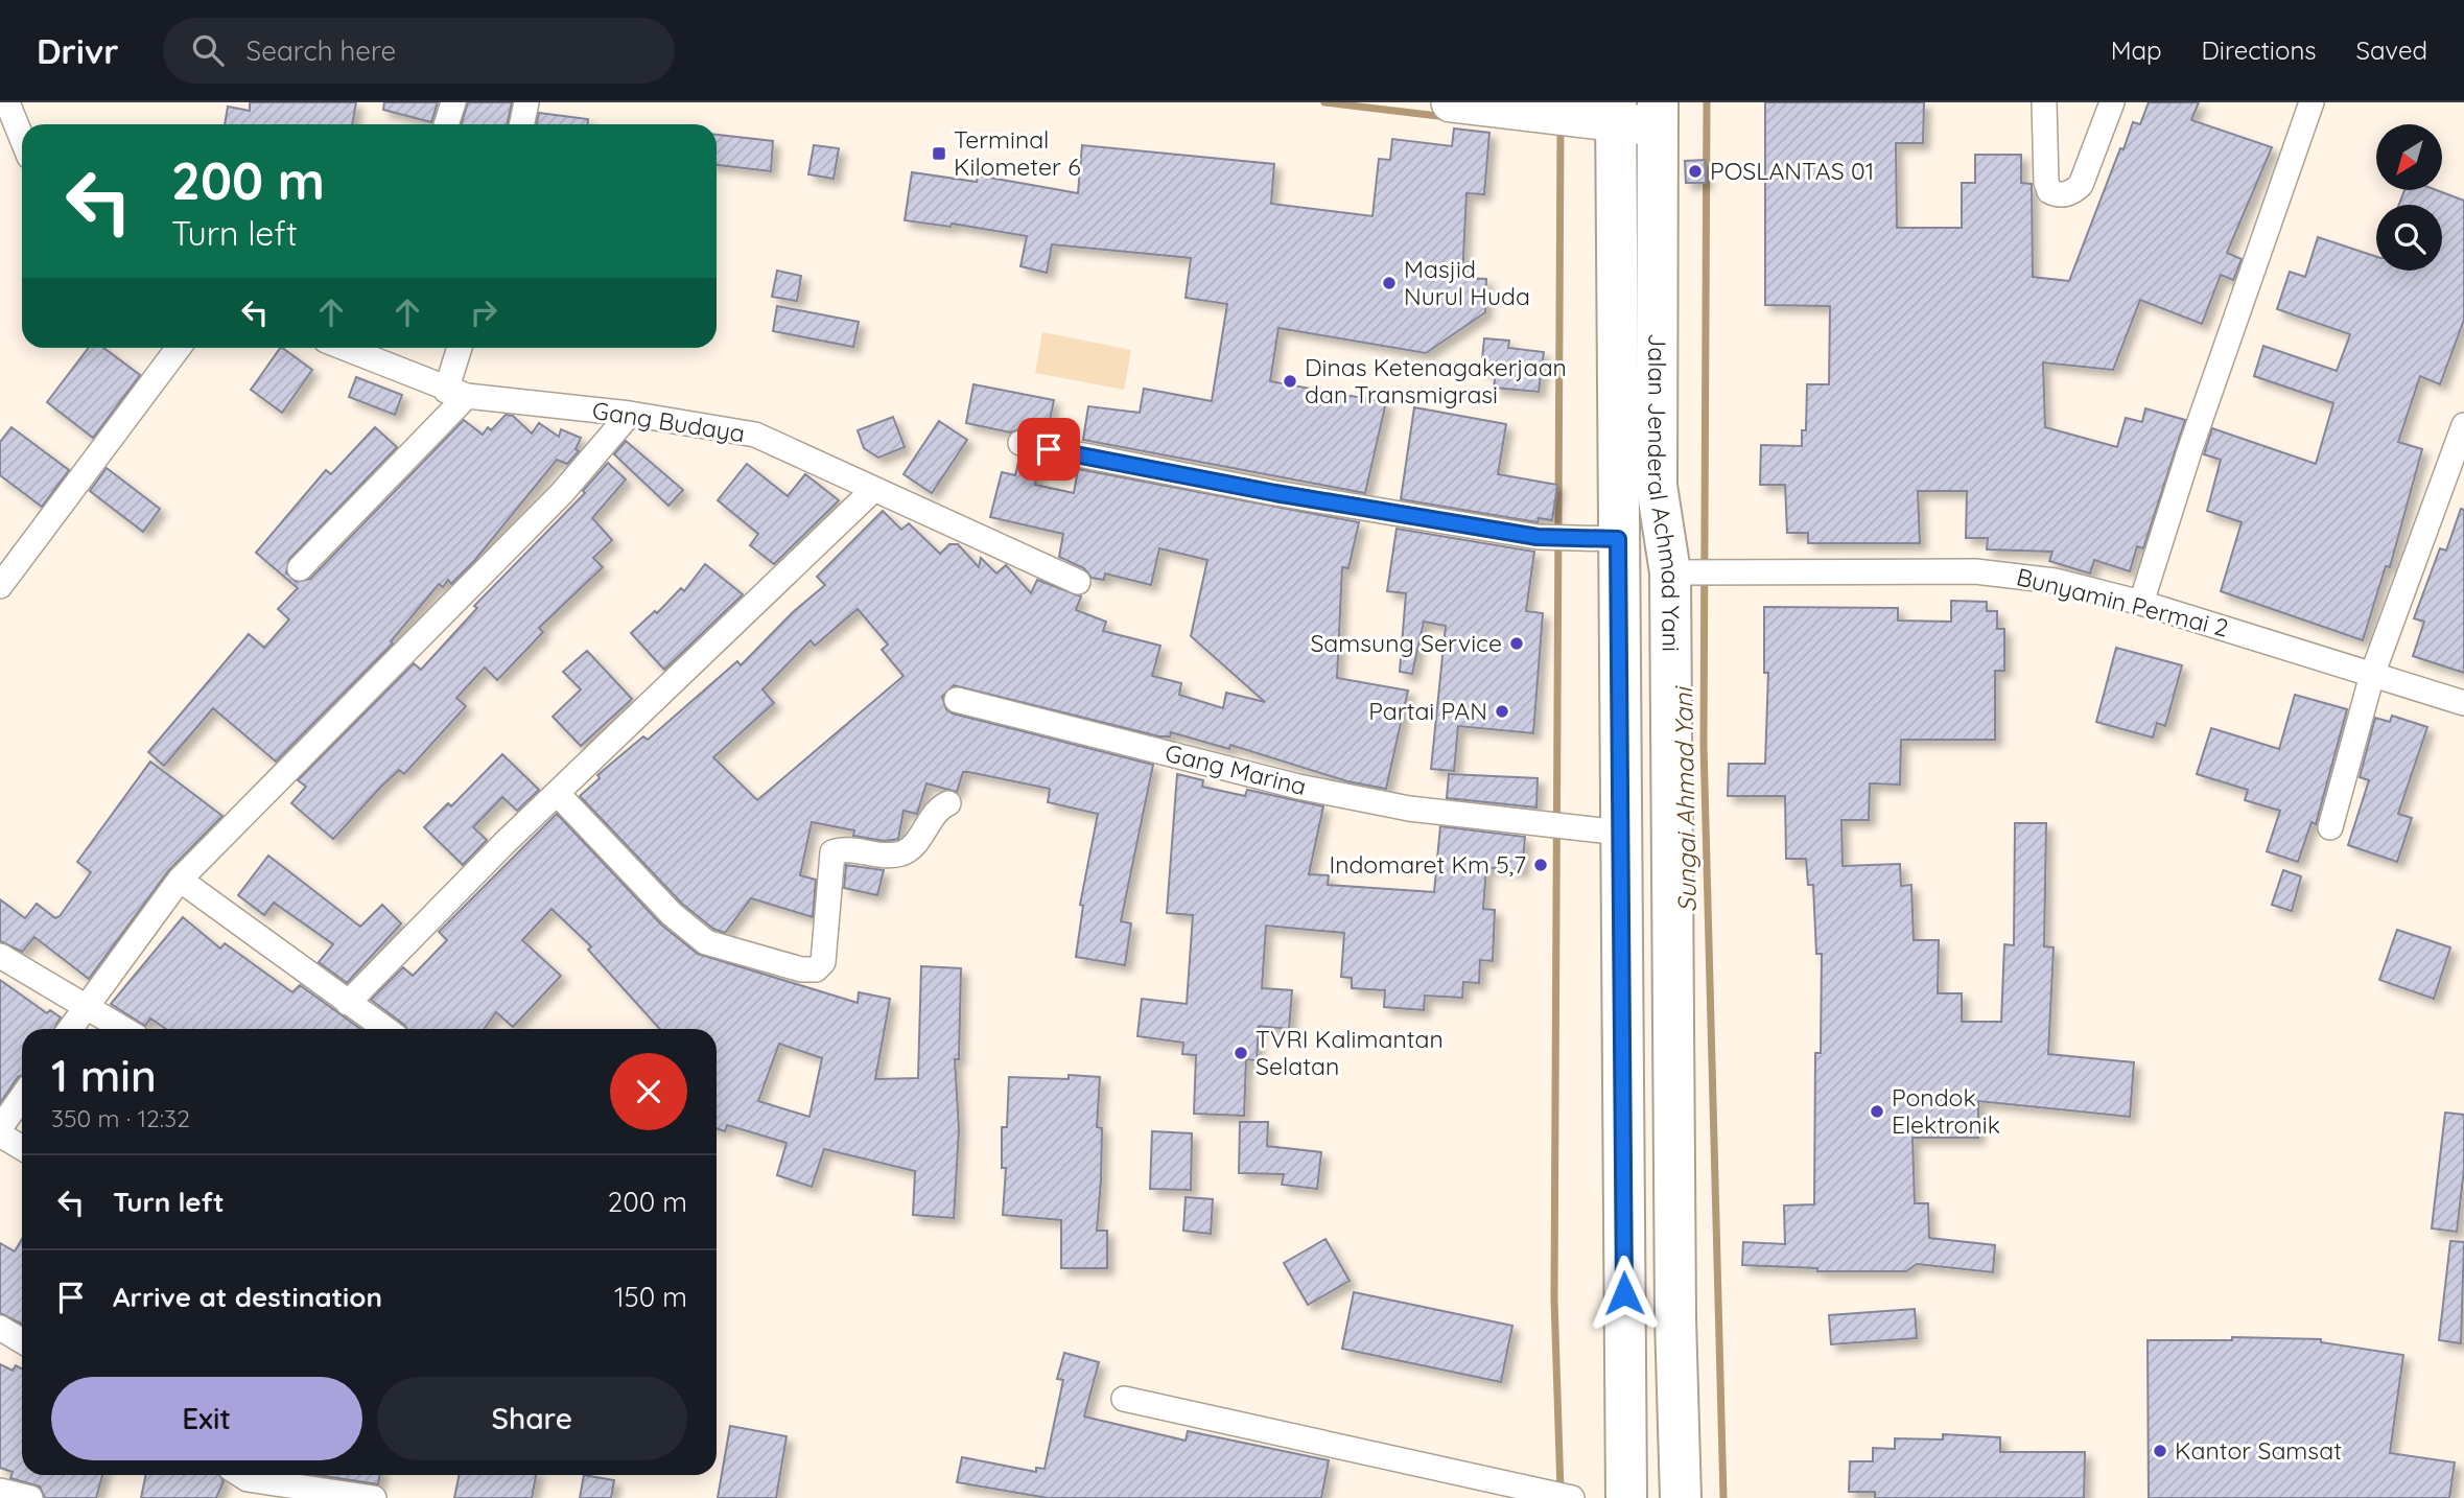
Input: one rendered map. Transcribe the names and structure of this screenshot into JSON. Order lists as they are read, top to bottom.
{
  "streets": {
    "highway": ["Jalan Jenderal Achmad Yani"],
    "street": ["Gang Budaya", "Bunyamin Permai 2", "Gang Marina"]
  },
  "crossings": [
    ["Jalan Jenderal Achmad Yani", "Bunyamin Permai 2"],
    ["Jalan Jenderal Achmad Yani", "Gang Marina"]
  ],
  "water": ["Sungai Ahmad Yani"],
  "places": {
    "transit": ["Terminal Kilometer 6"],
    "other": [
      "POSLANTAS 01",
      "Masjid Nurul Huda",
      "Dinas Ketenagakerjaan dan Transmigrasi",
      "Samsung Service",
      "Partai PAN",
      "Indomaret Km 5,7",
      "TVRI Kalimantan Selatan",
      "Pondok Elektronik",
      "Kantor Samsat"
    ]
  },
  "north": "bottom left",
  "page": {
    "header": "Drivr",
    "search": "Search here",
    "nav": ["Map", "Directions", "Saved"],
    "turn": ["200 m", "Turn left"],
    "heading": ["1 min", "350 m · 12:32"],
    "list": [
      {
        "name": "Turn left",
        "value": "200 m"
      },
      {
        "name": "Arrive at destination",
        "value": "150 m"
      }
    ],
    "buttons": ["Exit", "Share"]
  }
}
